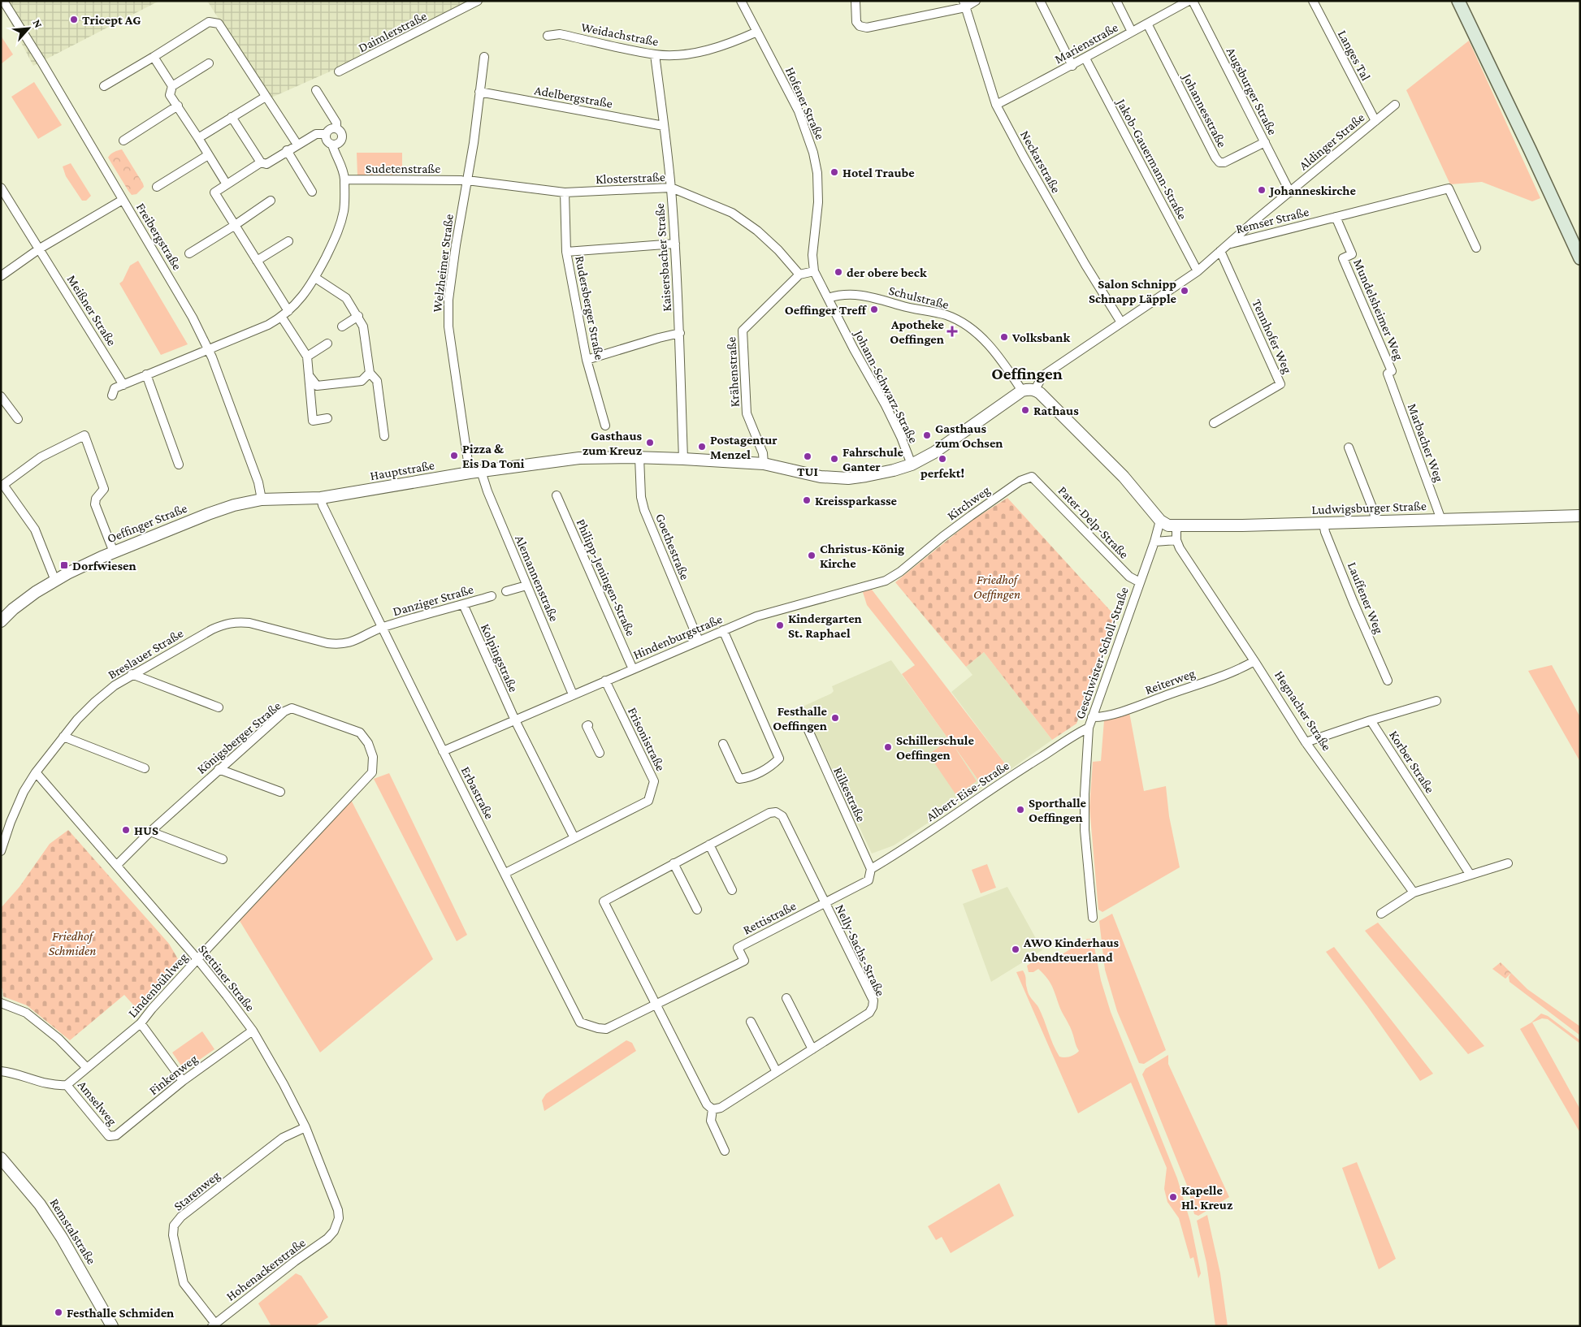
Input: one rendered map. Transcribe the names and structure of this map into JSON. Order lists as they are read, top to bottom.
{
  "streets": {
    "street": [
      "Daimlerstraße",
      "Weidachstraße",
      "Marienstraße",
      "Langes Tal",
      "Augsburger Straße",
      "Adelbergstraße",
      "Hofener Straße",
      "Johannesstraße",
      "Aldinger Straße",
      "Jakob-Gauermann-Straße",
      "Neckarstraße",
      "Sudetenstraße",
      "Klosterstraße",
      "Remser Straße",
      "Freibergstraße",
      "Kaisersbacher Straße",
      "Welzheimer Straße",
      "Schulstraße",
      "Rudersberger Straße",
      "Mundelsheimer Weg",
      "Meißner Straße",
      "Tennhofer Weg",
      "Krähenstraße",
      "Johann-Schwarz-Straße",
      "Marbacher Weg",
      "Hauptstraße",
      "Kirchweg",
      "Ludwigsburger Straße",
      "Pater-Delp-Straße",
      "Oeffinger Straße",
      "Goethestraße",
      "Philipp-Jeningen-Straße",
      "Alemannenstraße",
      "Lauffener Weg",
      "Danziger Straße",
      "Hindenburgstraße",
      "Geschwister-Scholl-Straße",
      "Breslauer Straße",
      "Kolpingstraße",
      "Reiterweg",
      "Hegnacher Straße",
      "Königsberger Straße",
      "Frisonistraße",
      "Korber Straße",
      "Albert-Eise-Straße",
      "Erbastraße",
      "Rilkestraße",
      "Rettistraße",
      "Nelly-Sachs-Straße",
      "Stettiner Straße",
      "Lindenbühlweg",
      "Finkenweg",
      "Amselweg",
      "Starenweg",
      "Remstalstraße",
      "Hohenackerstraße"
    ]
  },
  "crossings": [
    ["Weidachstraße", "Hofener Straße"],
    ["Weidachstraße", "Kaisersbacher Straße"],
    ["Marienstraße", "Johannesstraße"],
    ["Marienstraße", "Jakob-Gauermann-Straße"],
    ["Marienstraße", "Neckarstraße"],
    ["Langes Tal", "Aldinger Straße"],
    ["Augsburger Straße", "Johannesstraße"],
    ["Augsburger Straße", "Aldinger Straße"],
    ["Adelbergstraße", "Kaisersbacher Straße"],
    ["Adelbergstraße", "Welzheimer Straße"],
    ["Hofener Straße", "Johann-Schwarz-Straße"],
    ["Aldinger Straße", "Remser Straße"],
    ["Jakob-Gauermann-Straße", "Remser Straße"],
    ["Neckarstraße", "Remser Straße"],
    ["Sudetenstraße", "Klosterstraße"],
    ["Sudetenstraße", "Welzheimer Straße"],
    ["Klosterstraße", "Kaisersbacher Straße"],
    ["Klosterstraße", "Welzheimer Straße"],
    ["Klosterstraße", "Rudersberger Straße"],
    ["Klosterstraße", "Krähenstraße"],
    ["Remser Straße", "Mundelsheimer Weg"],
    ["Remser Straße", "Tennhofer Weg"],
    ["Freibergstraße", "Oeffinger Straße"],
    ["Kaisersbacher Straße", "Hauptstraße"],
    ["Welzheimer Straße", "Hauptstraße"],
    ["Schulstraße", "Johann-Schwarz-Straße"],
    ["Schulstraße", "Hauptstraße"],
    ["Mundelsheimer Weg", "Marbacher Weg"],
    ["Krähenstraße", "Hauptstraße"],
    ["Johann-Schwarz-Straße", "Hauptstraße"],
    ["Marbacher Weg", "Ludwigsburger Straße"],
    ["Hauptstraße", "Oeffinger Straße"],
    ["Hauptstraße", "Goethestraße"],
    ["Hauptstraße", "Alemannenstraße"],
    ["Hauptstraße", "Erbastraße"],
    ["Kirchweg", "Pater-Delp-Straße"],
    ["Kirchweg", "Hindenburgstraße"],
    ["Ludwigsburger Straße", "Lauffener Weg"],
    ["Ludwigsburger Straße", "Geschwister-Scholl-Straße"],
    ["Ludwigsburger Straße", "Hegnacher Straße"],
    ["Pater-Delp-Straße", "Geschwister-Scholl-Straße"],
    ["Oeffinger Straße", "Erbastraße"],
    ["Goethestraße", "Hindenburgstraße"],
    ["Philipp-Jeningen-Straße", "Hindenburgstraße"],
    ["Alemannenstraße", "Hindenburgstraße"],
    ["Danziger Straße", "Breslauer Straße"],
    ["Danziger Straße", "Kolpingstraße"],
    ["Danziger Straße", "Erbastraße"],
    ["Hindenburgstraße", "Kolpingstraße"],
    ["Hindenburgstraße", "Frisonistraße"],
    ["Hindenburgstraße", "Erbastraße"],
    ["Geschwister-Scholl-Straße", "Reiterweg"],
    ["Geschwister-Scholl-Straße", "Albert-Eise-Straße"],
    ["Breslauer Straße", "Erbastraße"],
    ["Breslauer Straße", "Stettiner Straße"],
    ["Reiterweg", "Hegnacher Straße"],
    ["Königsberger Straße", "Stettiner Straße"],
    ["Königsberger Straße", "Lindenbühlweg"],
    ["Frisonistraße", "Erbastraße"],
    ["Albert-Eise-Straße", "Rilkestraße"],
    ["Albert-Eise-Straße", "Rettistraße"],
    ["Erbastraße", "Rettistraße"],
    ["Erbastraße", "Nelly-Sachs-Straße"],
    ["Rilkestraße", "Rettistraße"],
    ["Rettistraße", "Nelly-Sachs-Straße"],
    ["Stettiner Straße", "Lindenbühlweg"],
    ["Stettiner Straße", "Finkenweg"],
    ["Stettiner Straße", "Starenweg"],
    ["Stettiner Straße", "Hohenackerstraße"],
    ["Lindenbühlweg", "Amselweg"],
    ["Finkenweg", "Amselweg"],
    ["Starenweg", "Hohenackerstraße"]
  ],
  "districts": ["Oeffingen"],
  "parks": ["Friedhof Oeffingen", "Friedhof Schmiden"],
  "places": {
    "other": [
      "Tricept AG",
      "Hotel Traube",
      "Johanneskirche",
      "der obere beck",
      "Salon Schnipp Schnapp Läpple",
      "Oeffinger Treff",
      "Volksbank",
      "Rathaus",
      "Gasthaus zum Ochsen",
      "Gasthaus zum Kreuz",
      "Postagentur Menzel",
      "Pizza & Eis Da Toni",
      "TUI",
      "Fahrschule Ganter",
      "perfekt!",
      "Kreissparkasse",
      "Christus-König Kirche",
      "Kindergarten St. Raphael",
      "Festhalle Oeffingen",
      "Schillerschule Oeffingen",
      "Sporthalle Oeffingen",
      "HUS",
      "AWO Kinderhaus Abendteuerland",
      "Kapelle Hl. Kreuz",
      "Festhalle Schmiden"
    ],
    "health": ["Apotheke Oeffingen"],
    "transit": ["Dorfwiesen"]
  },
  "north": "top right"
}
